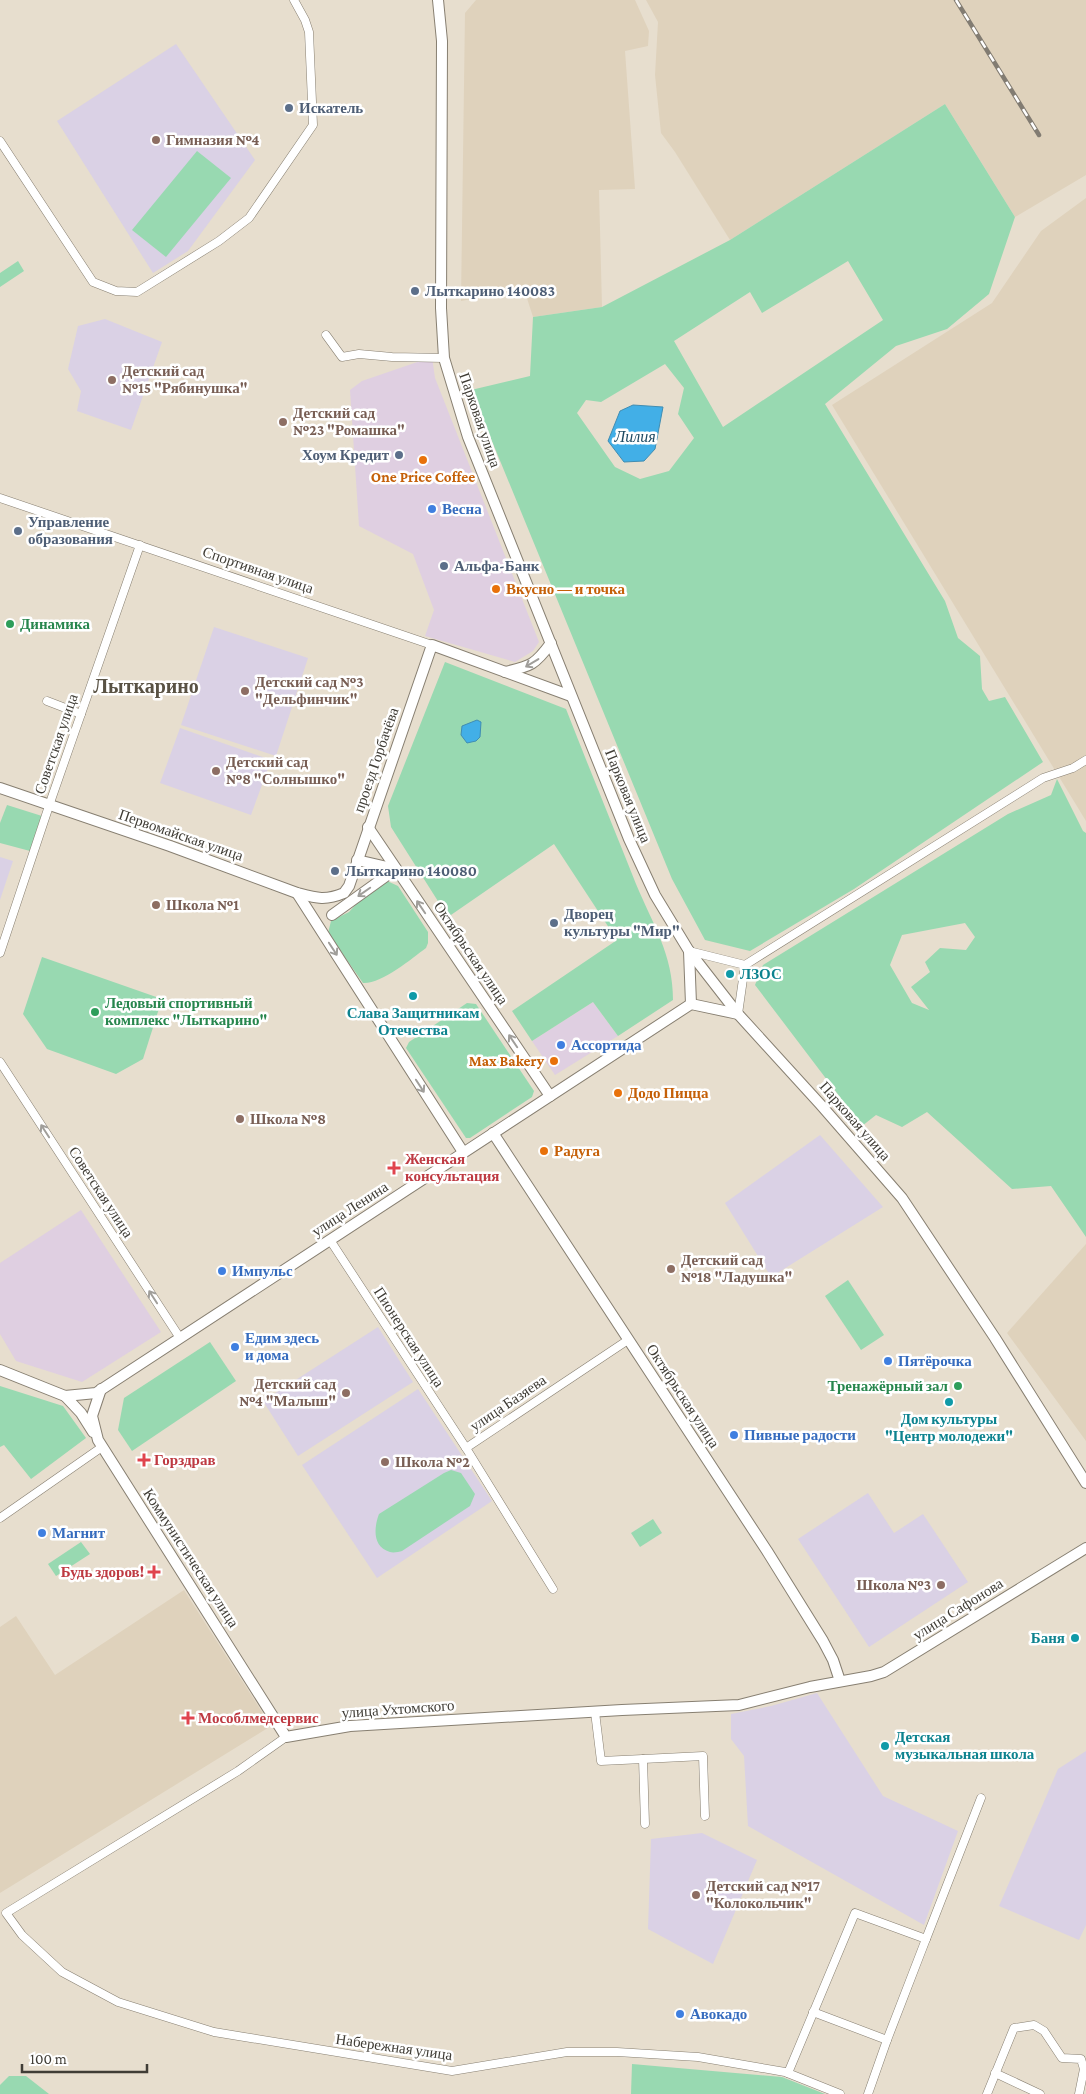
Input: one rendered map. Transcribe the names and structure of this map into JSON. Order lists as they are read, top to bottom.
{
  "streets": {
    "street": [
      "Парковая улица",
      "Спортивная улица",
      "Советская улица",
      "проезд Горбачёва",
      "Первомайская улица",
      "Октябрьская улица",
      "улица Ленина",
      "Пионерская улица",
      "улица Базяева",
      "Коммунистическая улица",
      "улица Сафонова",
      "улица Ухтомского",
      "Набережная улица"
    ]
  },
  "crossings": [
    ["Парковая улица", "Спортивная улица"],
    ["Спортивная улица", "Советская улица"],
    ["Спортивная улица", "проезд Горбачёва"],
    ["Советская улица", "Первомайская улица"],
    ["Советская улица", "улица Ленина"],
    ["проезд Горбачёва", "Первомайская улица"],
    ["проезд Горбачёва", "Октябрьская улица"],
    ["Октябрьская улица", "улица Ленина"],
    ["Октябрьская улица", "улица Базяева"],
    ["Октябрьская улица", "улица Сафонова"],
    ["Октябрьская улица", "улица Ухтомского"],
    ["улица Ленина", "Пионерская улица"],
    ["улица Ленина", "Коммунистическая улица"],
    ["Пионерская улица", "улица Базяева"],
    ["Коммунистическая улица", "улица Ухтомского"],
    ["улица Сафонова", "улица Ухтомского"],
    ["улица Ухтомского", "Набережная улица"]
  ],
  "one_way": ["Советская улица"],
  "districts": ["Лыткарино"],
  "water": ["Лилия"],
  "places": {
    "other": [
      "Искатель",
      "Гимназия №4",
      "Лыткарино 140083",
      "Детский сад №15 \"Рябинушка\"",
      "Детский сад №23 \"Ромашка\"",
      "Хоум Кредит",
      "One Price Coffee",
      "Весна",
      "Управление образования",
      "Альфа-Банк",
      "Вкусно — и точка",
      "Динамика",
      "Детский сад №3 \"Дельфинчик\"",
      "Детский сад №8 \"Солнышко\"",
      "Лыткарино 140080",
      "Школа №1",
      "Дворец культуры \"Мир\"",
      "ЛЗОС",
      "Слава Защитникам Отечества",
      "Ледовый спортивный комплекс \"Лыткарино\"",
      "Ассортида",
      "Max Bakery",
      "Додо Пицца",
      "Школа №8",
      "Радуга",
      "Детский сад №18 \"Ладушка\"",
      "Импульс",
      "Едим здесь и дома",
      "Пятёрочка",
      "Тренажёрный зал",
      "Детский сад №4 \"Малыш\"",
      "Дом культуры \"Центр молодежи\"",
      "Пивные радости",
      "Школа №2",
      "Магнит",
      "Школа №3",
      "Баня",
      "Детская музыкальная школа",
      "Детский сад №17 \"Колокольчик\"",
      "Авокадо"
    ],
    "health": [
      "Женская консультация",
      "Горздрав",
      "Будь здоров!",
      "Мособлмедсервис"
    ]
  },
  "scale_bar": "100 m"
}
